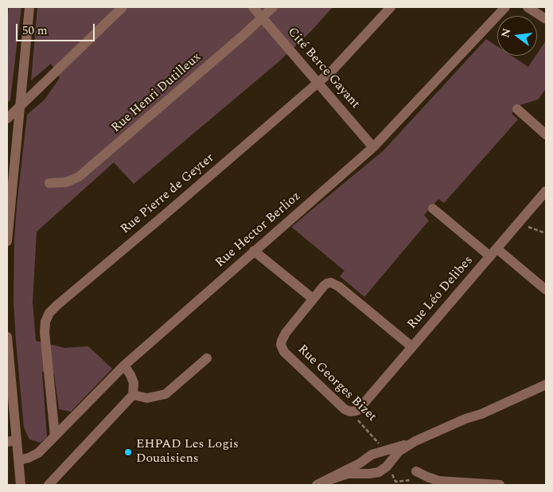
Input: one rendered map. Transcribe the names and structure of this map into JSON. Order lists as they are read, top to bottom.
{
  "streets": {
    "street": [
      "Cité Berce Gayant",
      "Rue Henri Dutilleux",
      "Rue Pierre de Geyter",
      "Rue Hector Berlioz",
      "Rue Léo Delibes",
      "Rue Georges Bizet"
    ]
  },
  "crossings": [
    ["Cité Berce Gayant", "Rue Henri Dutilleux"],
    ["Cité Berce Gayant", "Rue Pierre de Geyter"],
    ["Cité Berce Gayant", "Rue Hector Berlioz"],
    ["Rue Pierre de Geyter", "Rue Hector Berlioz"],
    ["Rue Léo Delibes", "Rue Georges Bizet"]
  ],
  "places": ["EHPAD Les Logis Douaisiens"],
  "scale_bar": "50 m",
  "north": "left"
}
